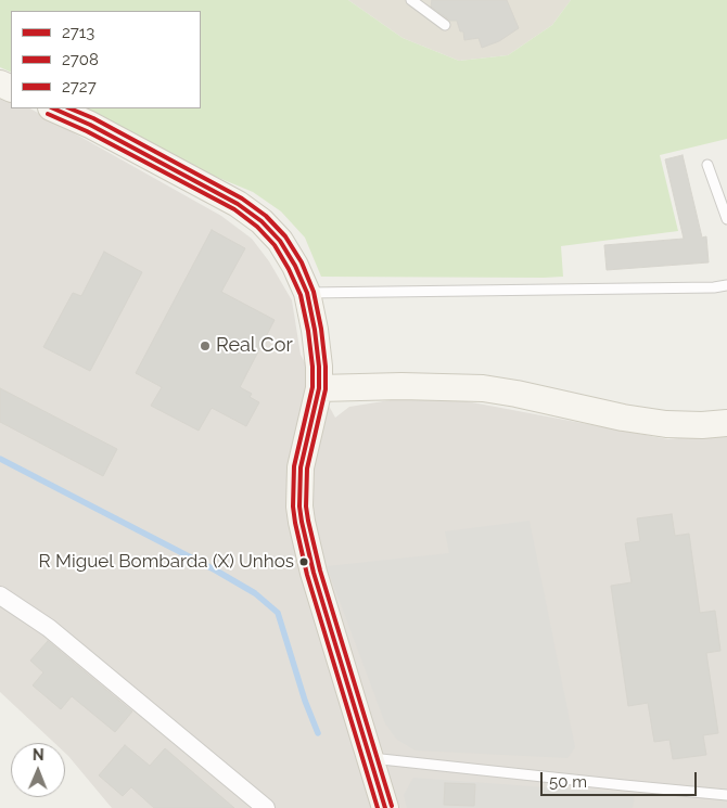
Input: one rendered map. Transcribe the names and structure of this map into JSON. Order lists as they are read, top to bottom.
{
  "places": ["Real Cor", "R Miguel Bombarda (X) Unhos"],
  "lines": ["transit line 2713", "transit line 2727", "transit line 2708"],
  "legend": ["2713", "2708", "2727"],
  "scale_bar": "50 m",
  "north": "top"
}
